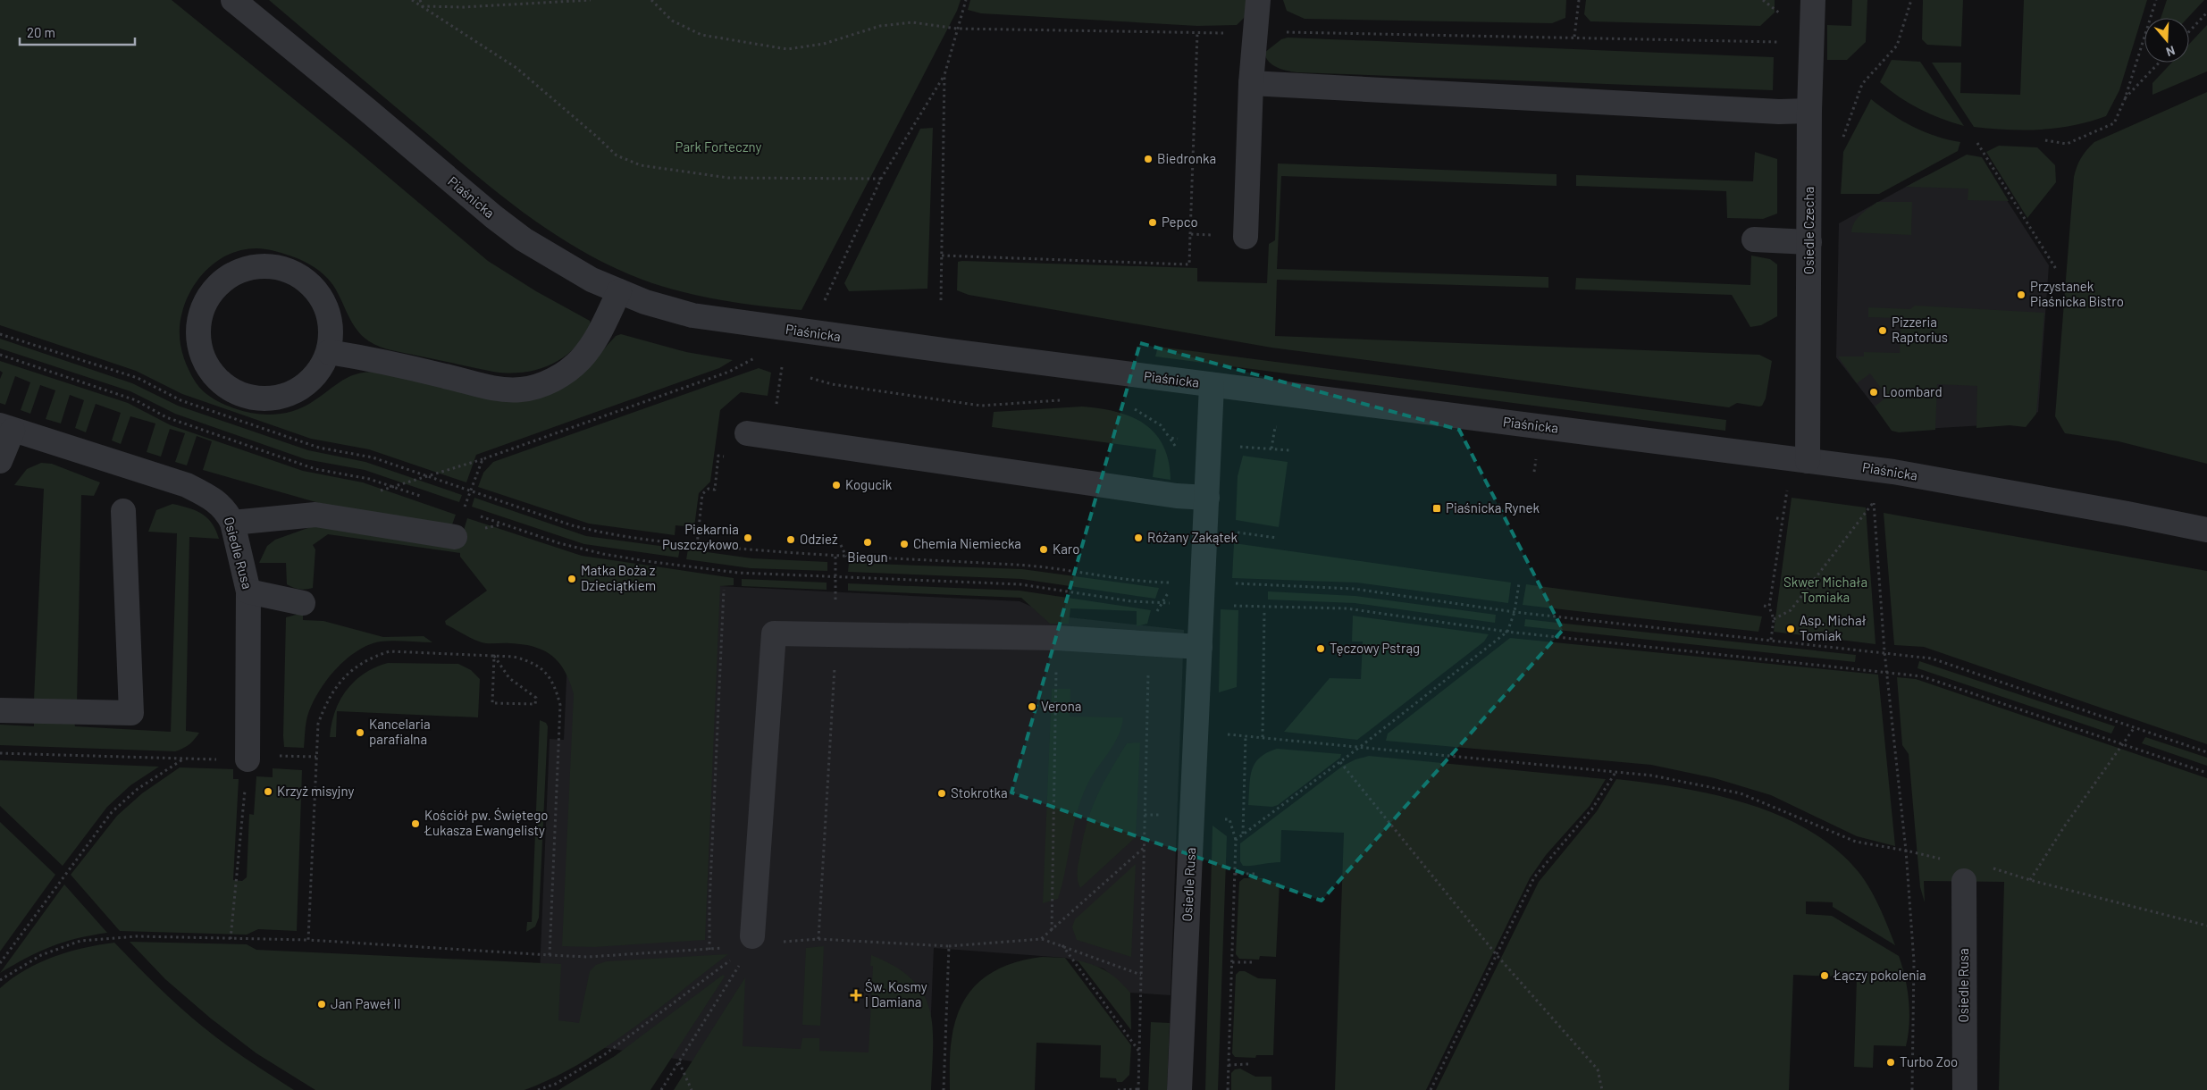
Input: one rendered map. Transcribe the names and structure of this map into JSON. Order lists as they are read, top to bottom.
{
  "streets": {
    "street": ["Piaśnicka", "Osiedle Czecha", "Osiedle Rusa"]
  },
  "crossings": [
    ["Piaśnicka", "Osiedle Czecha"],
    ["Piaśnicka", "Osiedle Rusa"]
  ],
  "parks": ["Park Forteczny", "Skwer Michała Tomiaka"],
  "places": {
    "other": [
      "Biedronka",
      "Pepco",
      "Przystanek Piaśnicka Bistro",
      "Pizzeria Raptorius",
      "Loombard",
      "Kogucik",
      "Piekarnia Puszczykowo",
      "Różany Zakątek",
      "Odzież",
      "Biegun",
      "Chemia Niemiecka",
      "Karo",
      "Matka Boża z Dzieciątkiem",
      "Asp. Michał Tomiak",
      "Tęczowy Pstrąg",
      "Verona",
      "Kancelaria parafialna",
      "Krzyż misyjny",
      "Stokrotka",
      "Kościół pw. Świętego Łukasza Ewangelisty",
      "Łączy pokolenia",
      "Jan Paweł II",
      "Turbo Zoo"
    ],
    "transit": ["Piaśnicka Rynek"],
    "health": ["Św. Kosmy I Damiana"]
  },
  "scale_bar": "20 m",
  "north": "bottom"
}
